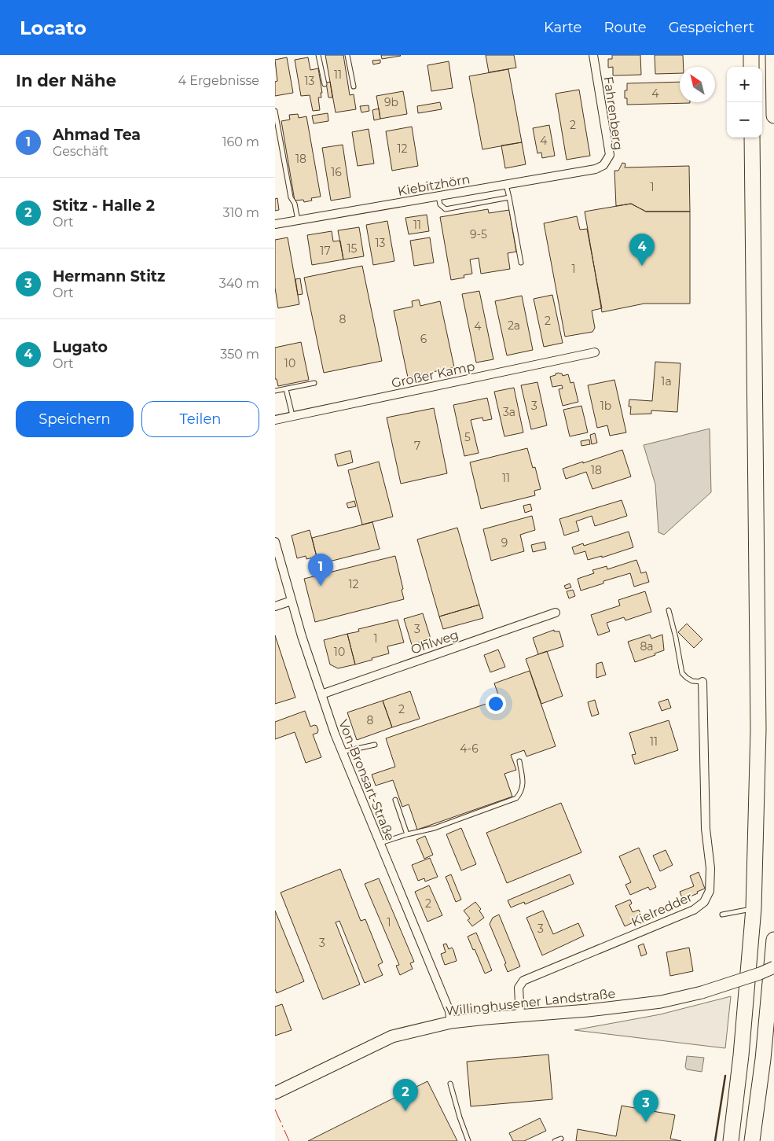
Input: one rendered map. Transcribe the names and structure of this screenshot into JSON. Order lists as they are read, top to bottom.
{
  "streets": {
    "main road": ["Willinghusener Landstraße"],
    "street": [
      "Fahrenberg",
      "Kiebitzhörn",
      "Großer Kamp",
      "Ohlweg",
      "Von-Bronsart-Straße",
      "Kielredder"
    ]
  },
  "crossings": [
    ["Fahrenberg", "Kiebitzhörn"],
    ["Ohlweg", "Von-Bronsart-Straße"],
    ["Von-Bronsart-Straße", "Willinghusener Landstraße"],
    ["Kielredder", "Willinghusener Landstraße"]
  ],
  "house_numbers": [
    "11",
    "13",
    "4",
    "9b",
    "2",
    "4",
    "12",
    "18",
    "16",
    "1",
    "11",
    "9-5",
    "13",
    "15",
    "17",
    "1",
    "8",
    "2",
    "2a",
    "4",
    "6",
    "10",
    "1a",
    "3",
    "1b",
    "3a",
    "5",
    "7",
    "18",
    "11",
    "9",
    "12",
    "3",
    "1",
    "8a",
    "10",
    "2",
    "8",
    "11",
    "4-6",
    "2",
    "1",
    "3",
    "3"
  ],
  "north": "top left",
  "page": {
    "header": "Locato",
    "nav": ["Karte", "Route", "Gespeichert"],
    "heading": ["In der Nähe", "4 Ergebnisse"],
    "map_buttons": ["+", "−"],
    "list": [
      {
        "mark": "1",
        "name": "Ahmad Tea",
        "note": "Geschäft",
        "value": "160 m"
      },
      {
        "mark": "2",
        "name": "Stitz - Halle 2",
        "note": "Ort",
        "value": "310 m"
      },
      {
        "mark": "3",
        "name": "Hermann Stitz",
        "note": "Ort",
        "value": "340 m"
      },
      {
        "mark": "4",
        "name": "Lugato",
        "note": "Ort",
        "value": "350 m"
      }
    ],
    "pins": [
      "4",
      "1",
      "2",
      "3"
    ],
    "buttons": ["Speichern", "Teilen"]
  }
}
